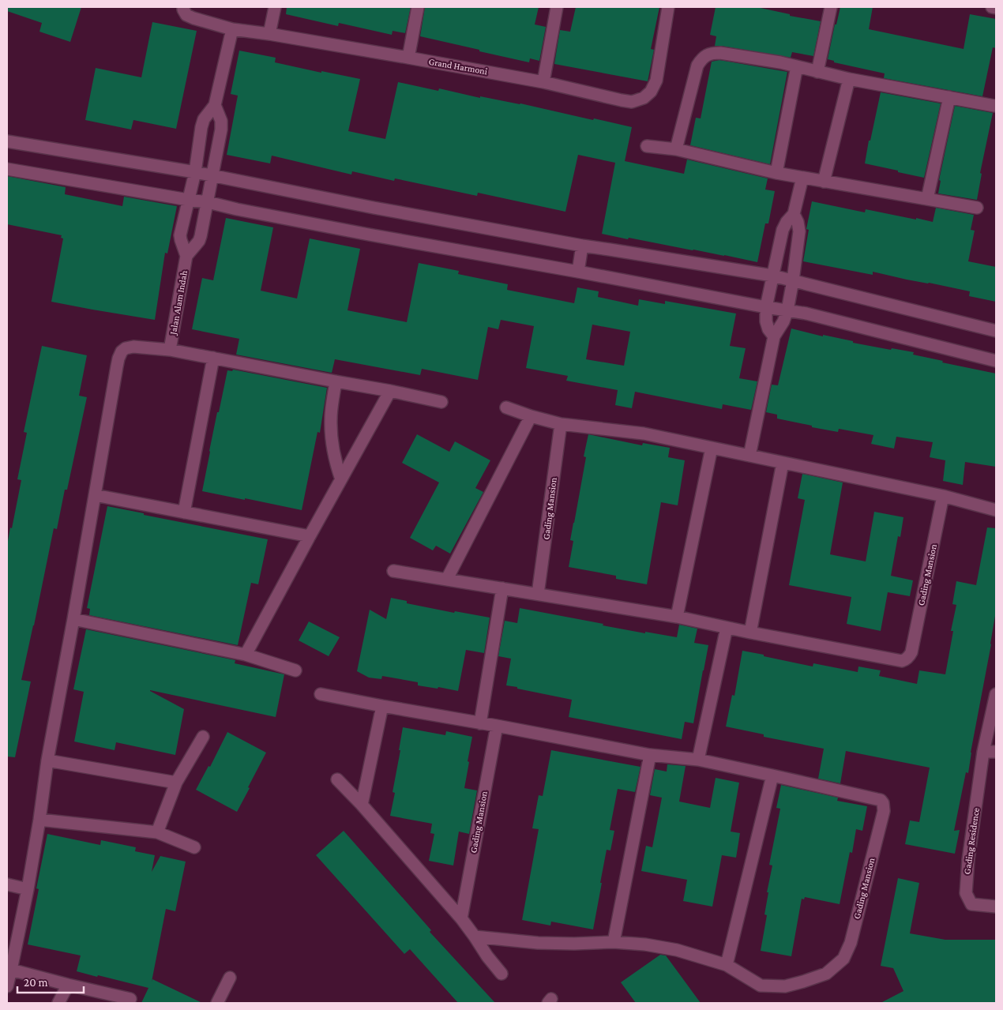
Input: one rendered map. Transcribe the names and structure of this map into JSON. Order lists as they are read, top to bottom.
{
  "streets": {
    "street": [
      "Grand Harmoni",
      "Jalan Alam Indah",
      "Gading Mansion",
      "Gading Residence"
    ]
  },
  "scale_bar": "20 m"
}
